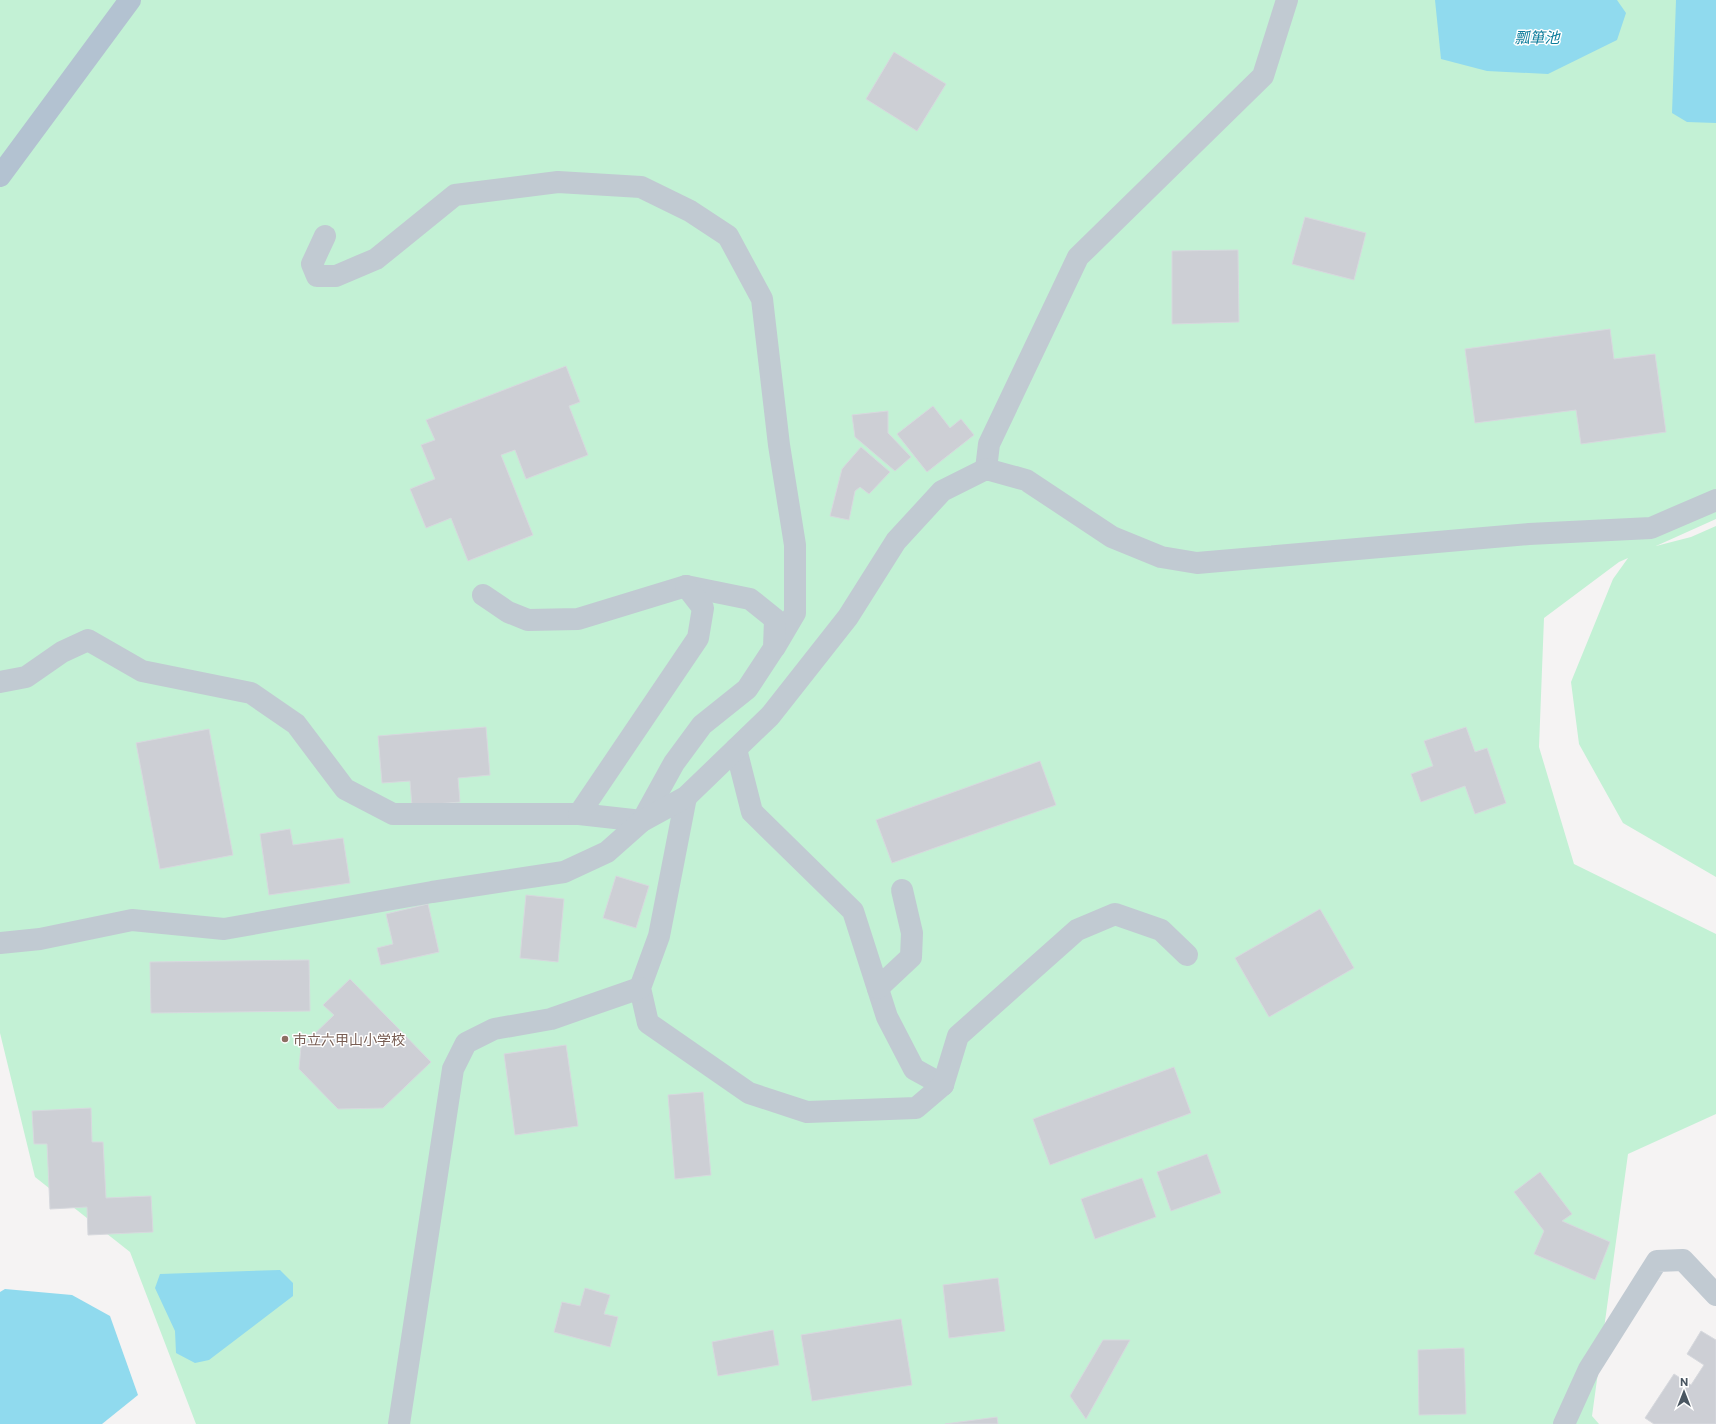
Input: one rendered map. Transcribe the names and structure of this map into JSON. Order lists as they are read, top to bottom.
{
  "water": ["瓢箪池"],
  "places": ["市立六甲山小学校"],
  "north": "top"
}
